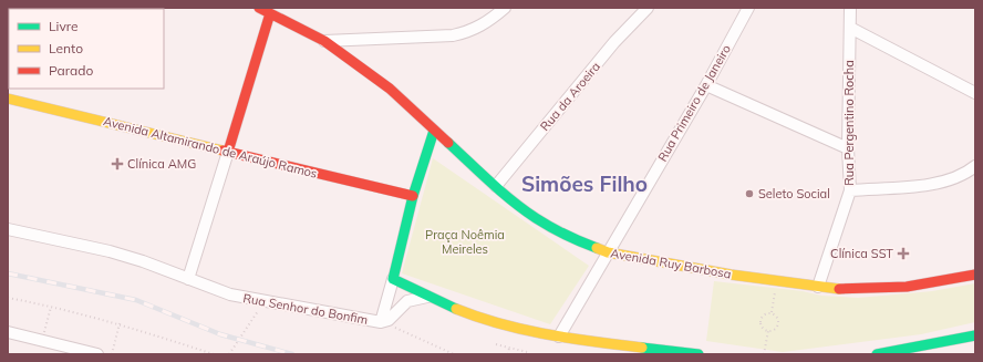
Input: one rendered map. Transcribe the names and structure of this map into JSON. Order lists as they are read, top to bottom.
{
  "streets": {
    "main road": ["Avenida Altamirando de Araújo Ramos", "Avenida Ruy Barbosa"],
    "street": [
      "Rua da Aroeira",
      "Rua Primeiro de Janeiro",
      "Rua Pergentino Rocha",
      "Rua Senhor do Bonfim"
    ]
  },
  "crossings": [
    ["Rua da Aroeira", "Avenida Ruy Barbosa"],
    ["Rua Primeiro de Janeiro", "Avenida Ruy Barbosa"],
    ["Rua Pergentino Rocha", "Avenida Ruy Barbosa"]
  ],
  "districts": ["Simões Filho"],
  "parks": ["Praça Noêmia Meireles"],
  "places": {
    "health": ["Clínica AMG", "Clínica SST"],
    "other": ["Seleto Social"]
  },
  "legend": ["Livre", "Lento", "Parado"]
}
